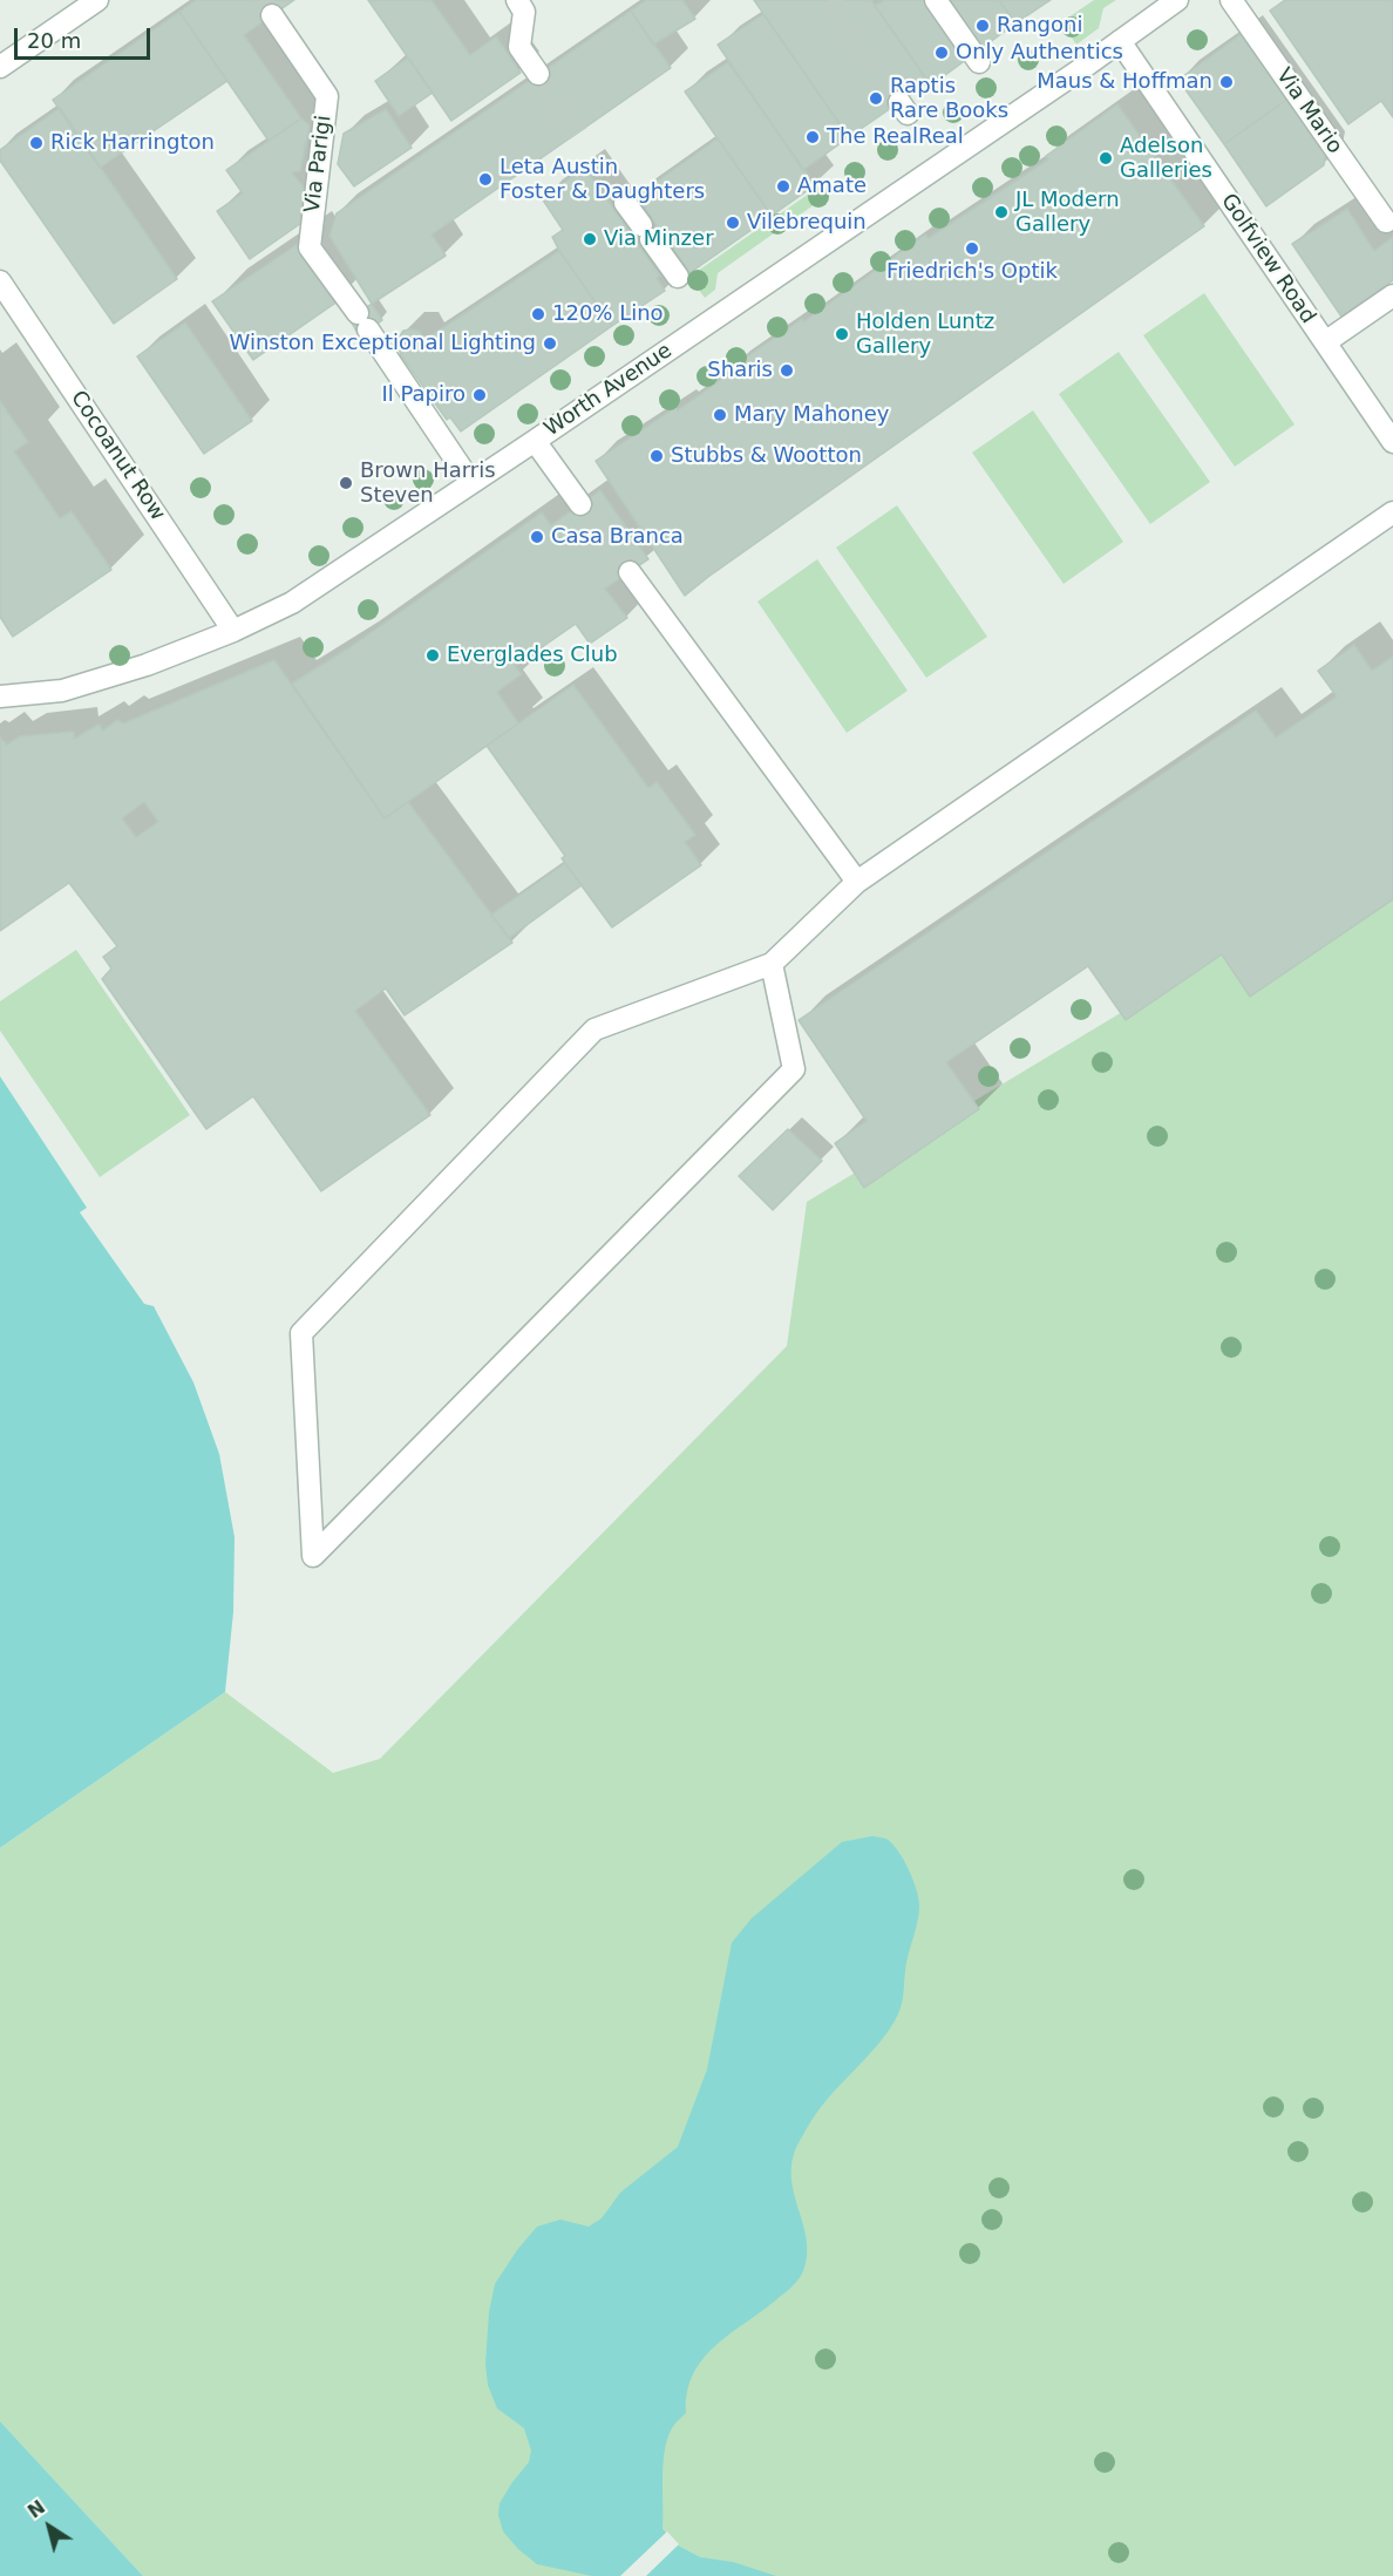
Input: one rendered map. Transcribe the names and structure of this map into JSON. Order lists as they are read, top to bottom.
{
  "streets": {
    "street": [
      "Via Mario",
      "Via Parigi",
      "Golfview Road",
      "Worth Avenue",
      "Cocoanut Row"
    ]
  },
  "crossings": [
    ["Via Parigi", "Worth Avenue"],
    ["Golfview Road", "Worth Avenue"],
    ["Worth Avenue", "Cocoanut Row"]
  ],
  "places": [
    "Rangoni",
    "Only Authentics",
    "Maus & Hoffman",
    "Raptis Rare Books",
    "The RealReal",
    "Rick Harrington",
    "Adelson Galleries",
    "Leta Austin Foster & Daughters",
    "Amate",
    "JL Modern Gallery",
    "Vilebrequin",
    "Via Minzer",
    "Friedrich's Optik",
    "120% Lino",
    "Holden Luntz Gallery",
    "Winston Exceptional Lighting",
    "Sharis",
    "Il Papiro",
    "Mary Mahoney",
    "Stubbs & Wootton",
    "Brown Harris Steven",
    "Casa Branca",
    "Everglades Club"
  ],
  "scale_bar": "20 m",
  "north": "top left"
}
